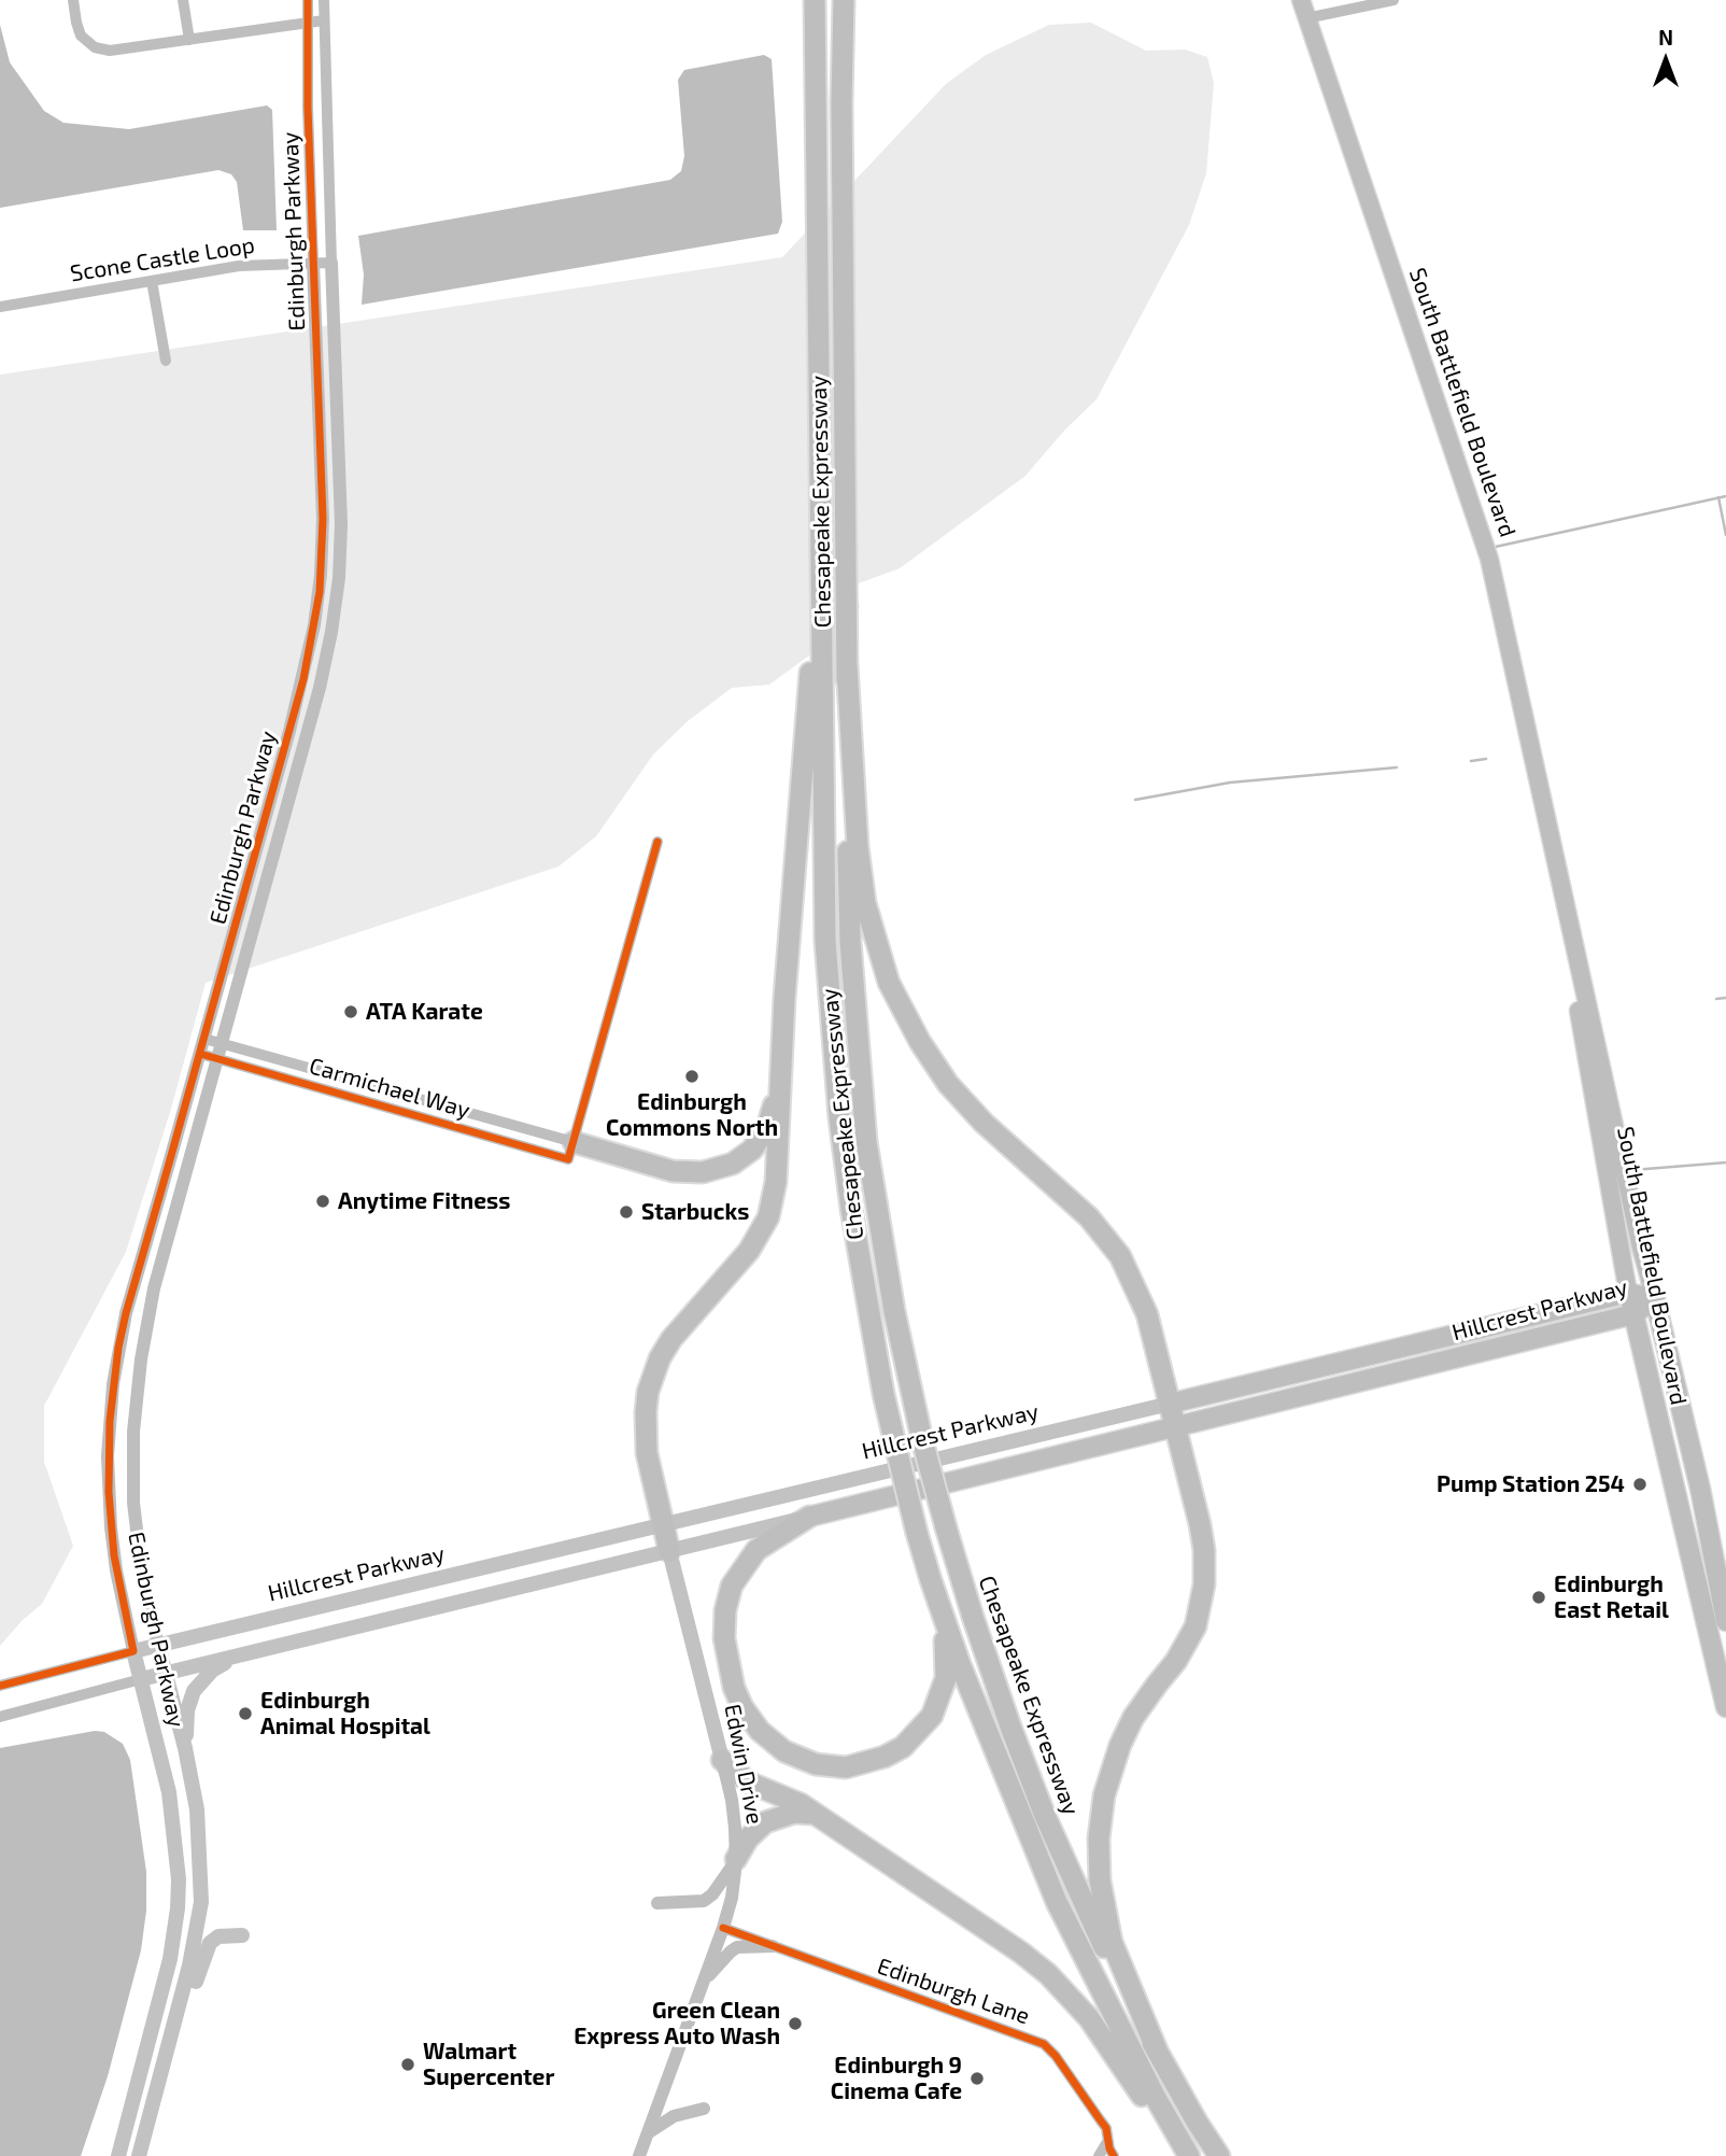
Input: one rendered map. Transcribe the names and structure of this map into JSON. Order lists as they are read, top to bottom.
{
  "streets": {
    "highway": ["South Battlefield Boulevard", "Chesapeake Expressway", "Hillcrest Parkway"],
    "main road": ["Edinburgh Parkway", "Edwin Drive"],
    "street": ["Scone Castle Loop", "Carmichael Way", "Edinburgh Lane"]
  },
  "crossings": [
    ["Edinburgh Parkway", "Scone Castle Loop"],
    ["Edinburgh Parkway", "Carmichael Way"],
    ["Edinburgh Parkway", "Hillcrest Parkway"],
    ["South Battlefield Boulevard", "Hillcrest Parkway"],
    ["Hillcrest Parkway", "Edwin Drive"],
    ["Edwin Drive", "Edinburgh Lane"]
  ],
  "places": [
    "ATA Karate",
    "Edinburgh Commons North",
    "Anytime Fitness",
    "Starbucks",
    "Pump Station 254",
    "Edinburgh East Retail",
    "Edinburgh Animal Hospital",
    "Green Clean Express Auto Wash",
    "Walmart Supercenter",
    "Edinburgh 9 Cinema Cafe"
  ],
  "north": "top"
}
